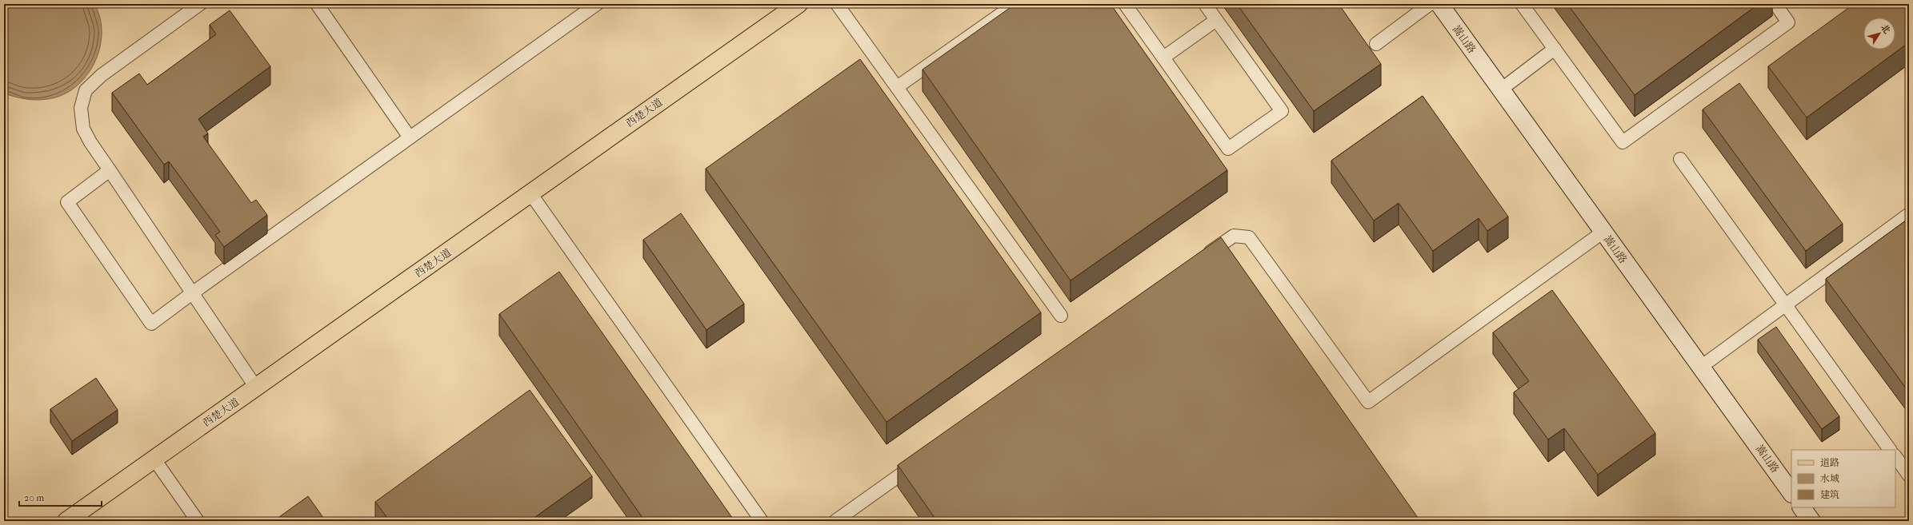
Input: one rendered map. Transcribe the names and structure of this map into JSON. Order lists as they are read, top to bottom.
{
  "streets": {
    "main road": ["西楚大道"],
    "street": ["嵩山路"]
  },
  "legend": ["道路", "水域", "建筑"],
  "scale_bar": "20 m",
  "north": "top right"
}
